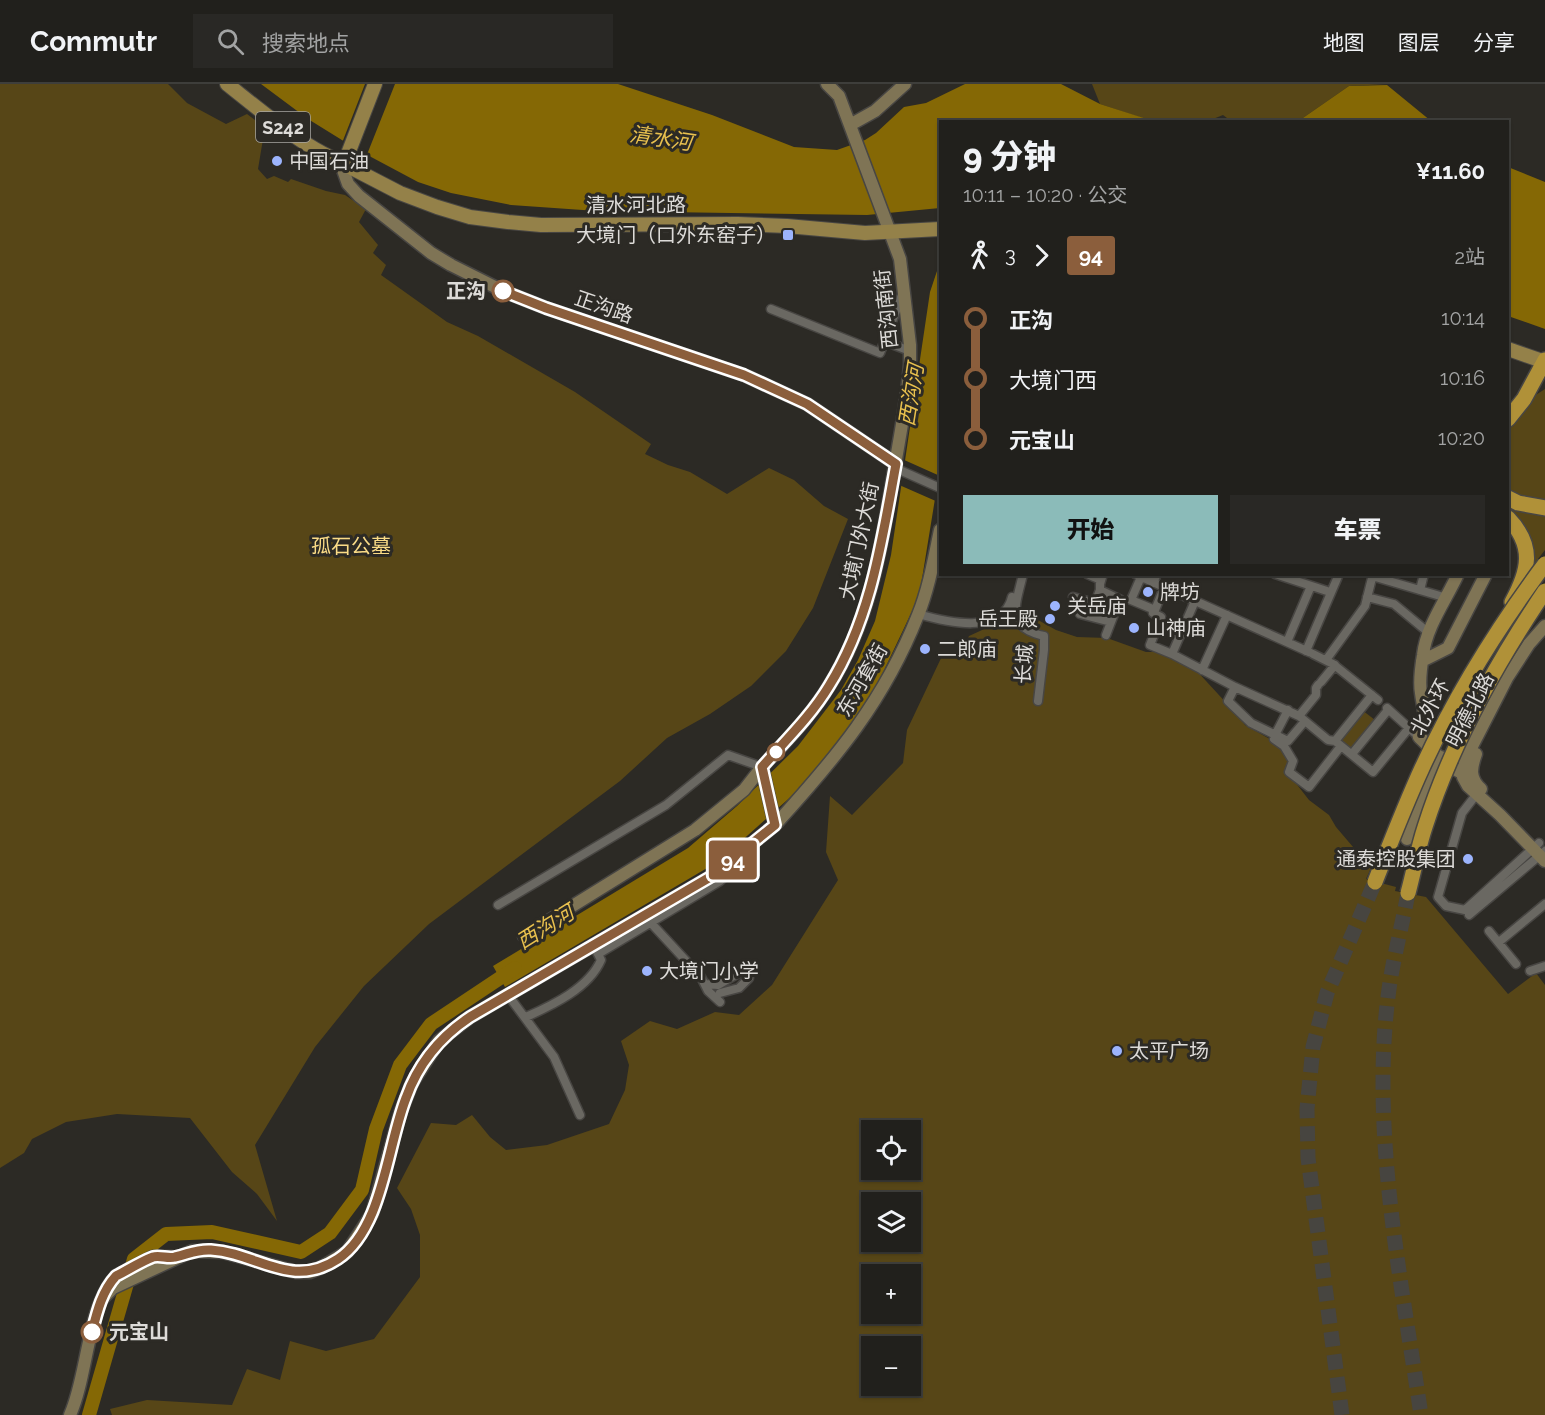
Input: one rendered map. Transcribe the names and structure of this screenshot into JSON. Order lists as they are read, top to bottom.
{
  "streets": {
    "highway": ["北外环"],
    "main road": ["S242", "清水河北路"],
    "street": [
      "正沟路",
      "西沟南街",
      "大境门外大街",
      "长城",
      "东河套街",
      "明德北路"
    ]
  },
  "crossings": [
    ["S242", "清水河北路"],
    ["S242", "正沟路"],
    ["清水河北路", "正沟路"],
    ["清水河北路", "西沟南街"],
    ["正沟路", "西沟南街"],
    ["正沟路", "大境门外大街"],
    ["西沟南街", "大境门外大街"]
  ],
  "water": ["清水河", "西沟河"],
  "parks": ["孤石公墓"],
  "places": {
    "other": [
      "中国石油",
      "正沟",
      "牌坊",
      "关岳庙",
      "岳王殿",
      "山神庙",
      "二郎庙",
      "通泰控股集团",
      "大境门小学",
      "太平广场",
      "元宝山"
    ],
    "transit": ["大境门（口外东窑子）"]
  },
  "lines": ["bus line 94"],
  "page": {
    "header": "Commutr",
    "search": "搜索地点",
    "nav": ["地图", "图层", "分享"],
    "on_map": "94",
    "heading": ["9 分钟", "10:11 – 10:20 · 公交", "¥11.60"],
    "legs": ["3", "94", "2站"],
    "list": [
      {
        "name": "正沟",
        "value": "10:14"
      },
      {
        "name": "大境门西",
        "value": "10:16"
      },
      {
        "name": "元宝山",
        "value": "10:20"
      }
    ],
    "buttons": ["开始", "车票"],
    "map_buttons": ["+", "−"]
  }
}
